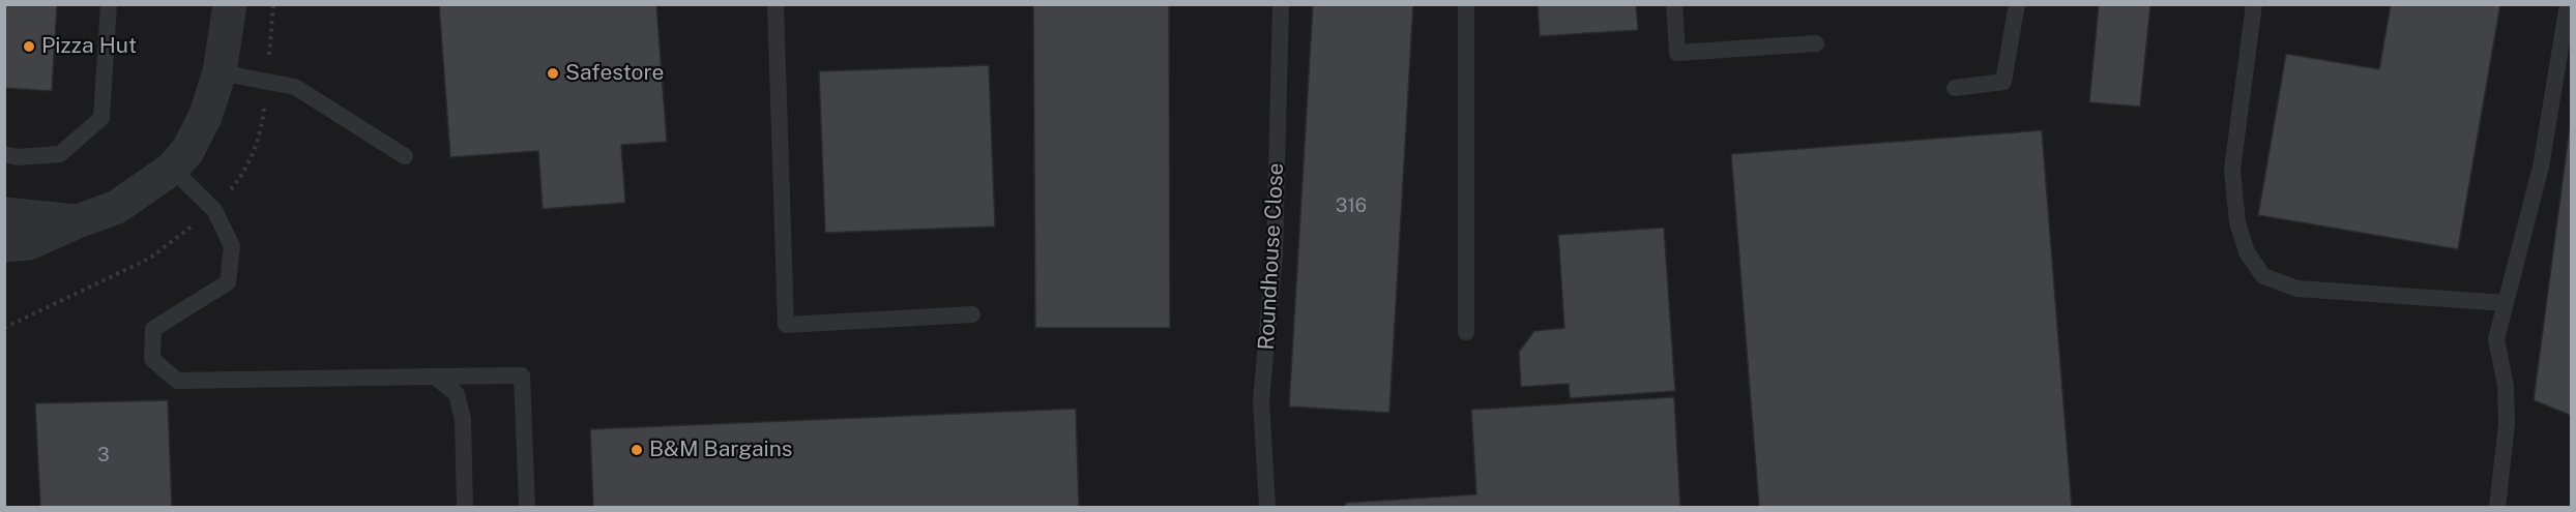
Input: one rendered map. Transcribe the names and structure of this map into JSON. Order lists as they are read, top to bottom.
{
  "streets": {
    "lane": ["Roundhouse Close"]
  },
  "places": ["Pizza Hut", "Safestore", "B&M Bargains"],
  "house_numbers": ["316", "3"]
}
